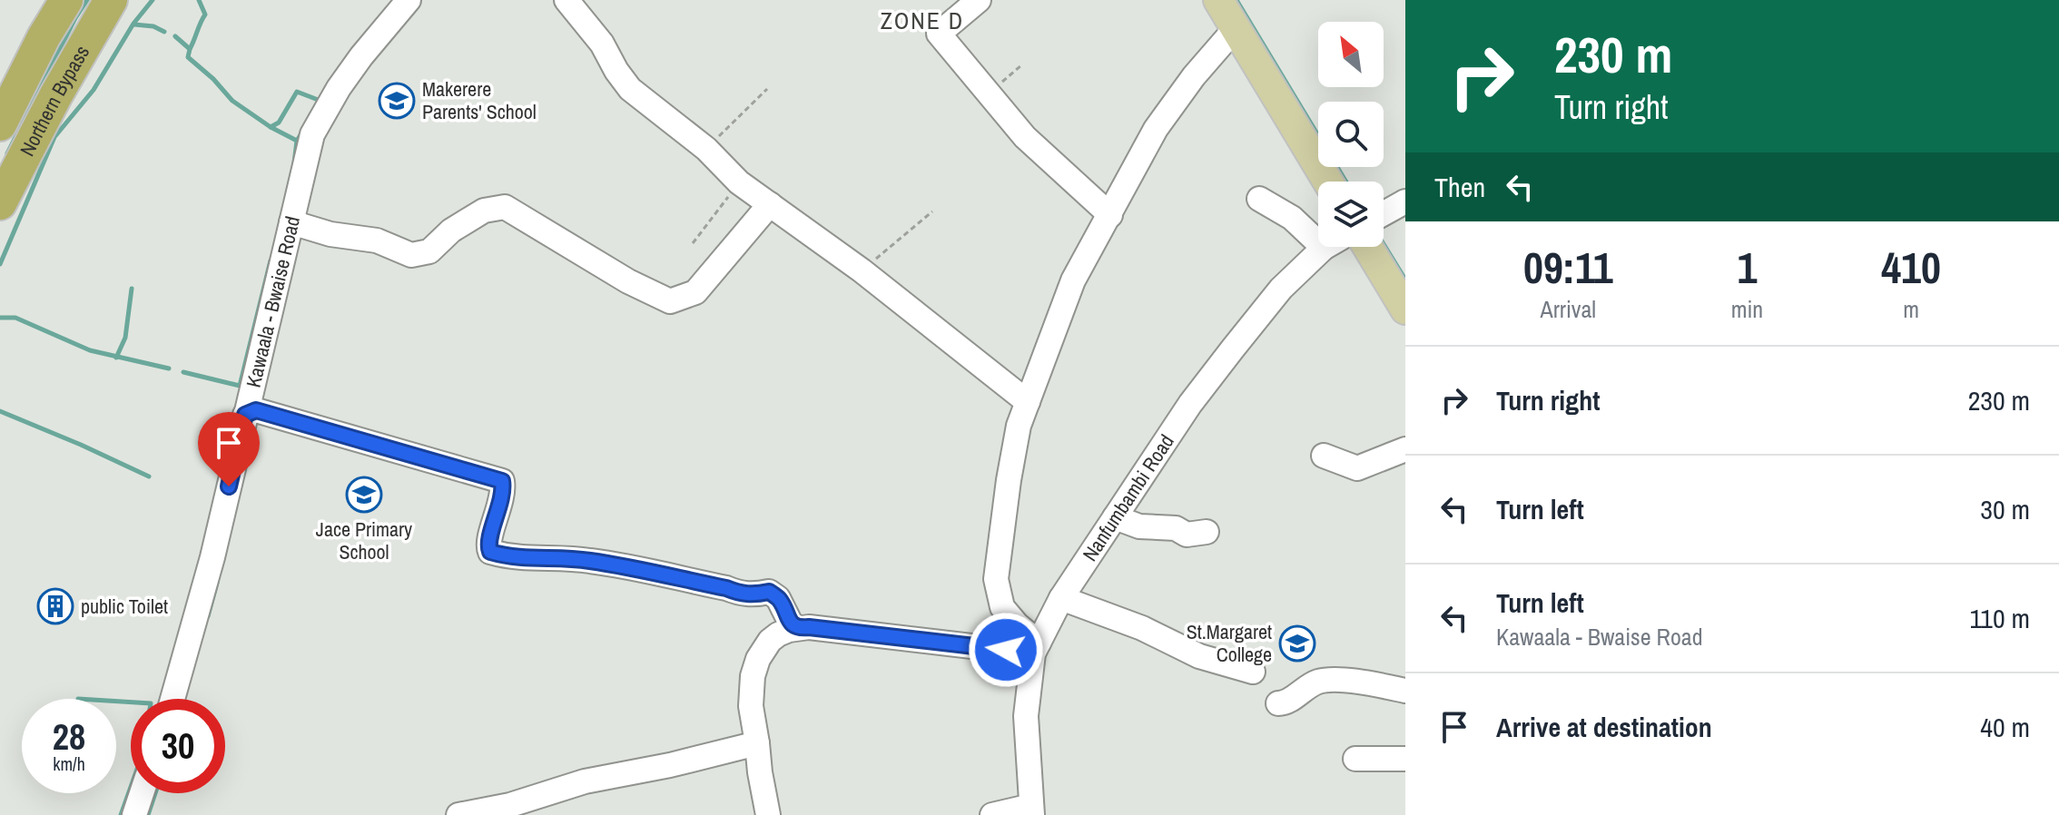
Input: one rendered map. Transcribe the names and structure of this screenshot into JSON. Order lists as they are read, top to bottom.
{
  "streets": {
    "highway": ["Northern Bypass"],
    "street": ["Kawaala - Bwaise Road", "Nanfumbambi Road"]
  },
  "districts": ["ZONE D"],
  "places": {
    "school or university": ["Makerere Parents' School", "Jace Primary School", "St.Margaret College"],
    "building": ["public Toilet"]
  },
  "north": "top left",
  "page": {
    "turn": ["230 m", "Turn right"],
    "then": "Then",
    "eta": [
      "09:11",
      "Arrival",
      "1",
      "min",
      "410",
      "m"
    ],
    "list": [
      {
        "name": "Turn right",
        "value": "230 m"
      },
      {
        "name": "Turn left",
        "value": "30 m"
      },
      {
        "name": "Turn left",
        "note": "Kawaala - Bwaise Road",
        "value": "110 m"
      },
      {
        "name": "Arrive at destination",
        "value": "40 m"
      }
    ],
    "speed": "28 km/h",
    "limit": "30"
  }
}
